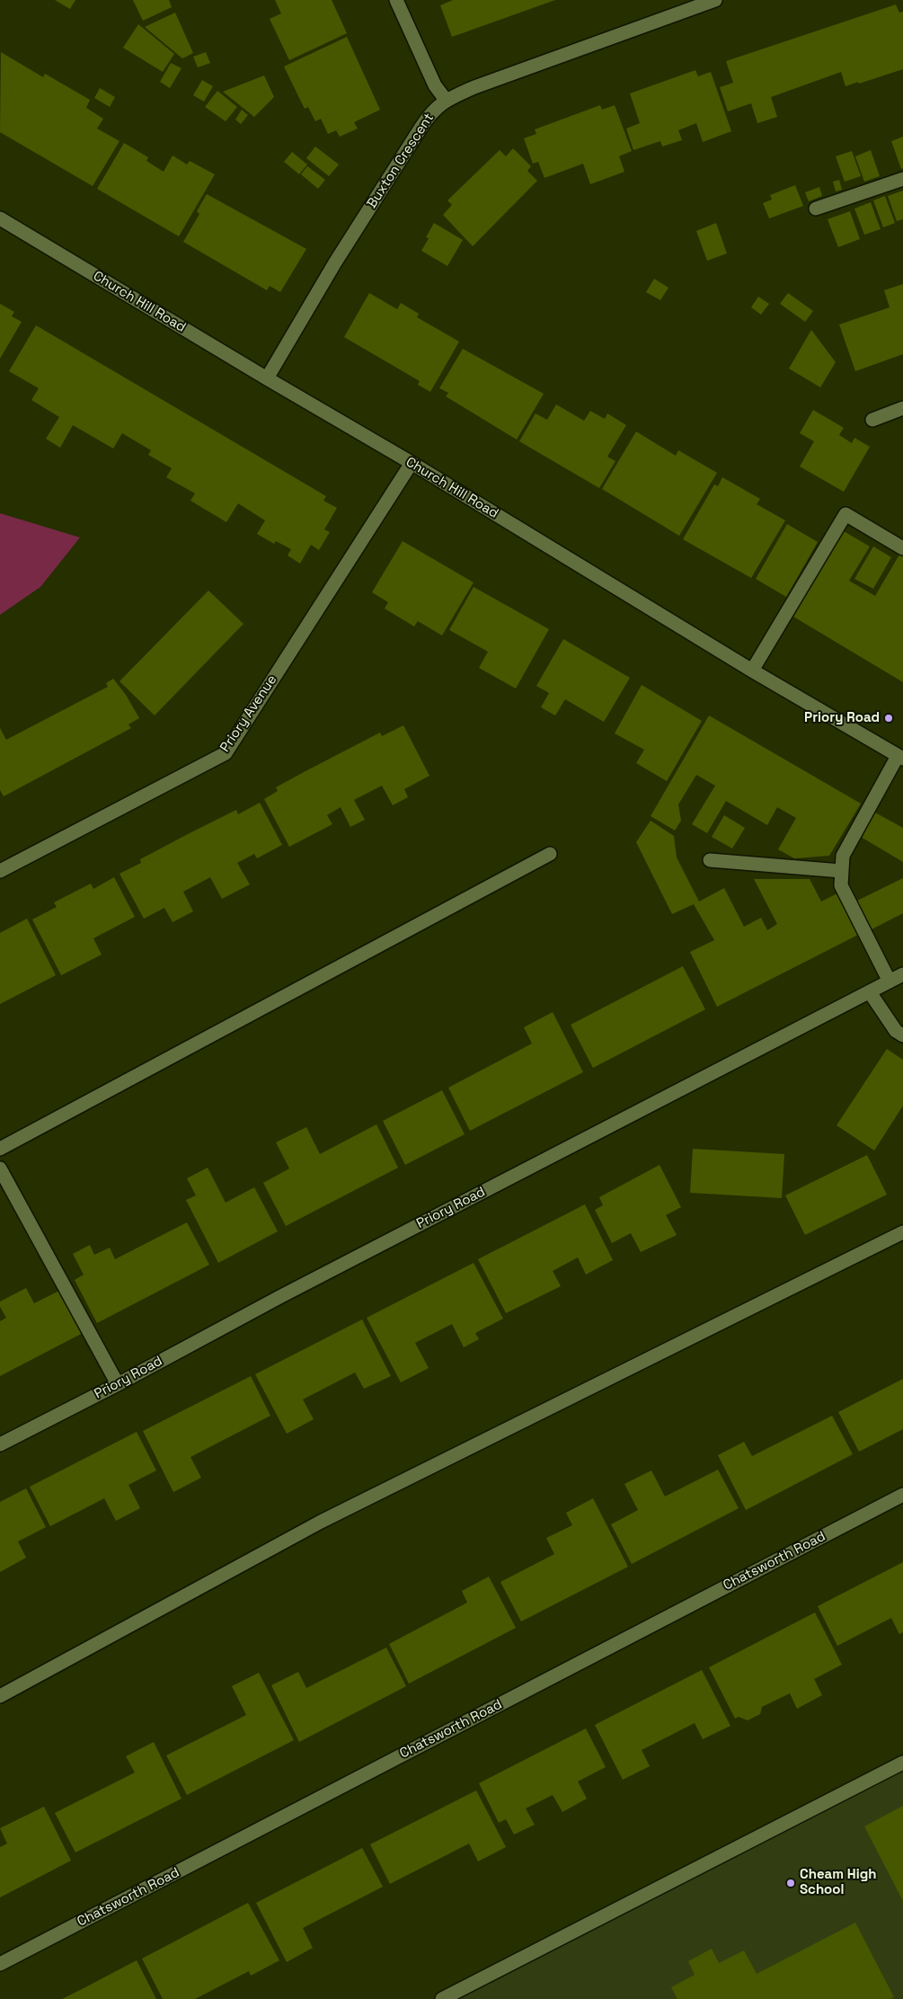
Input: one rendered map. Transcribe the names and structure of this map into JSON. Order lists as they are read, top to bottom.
{
  "streets": {
    "street": [
      "Buxton Crescent",
      "Church Hill Road",
      "Priory Avenue",
      "Priory Road",
      "Chatsworth Road"
    ]
  },
  "crossings": [
    ["Buxton Crescent", "Church Hill Road"],
    ["Church Hill Road", "Priory Avenue"]
  ],
  "places": ["Priory Road", "Cheam High School"]
}
